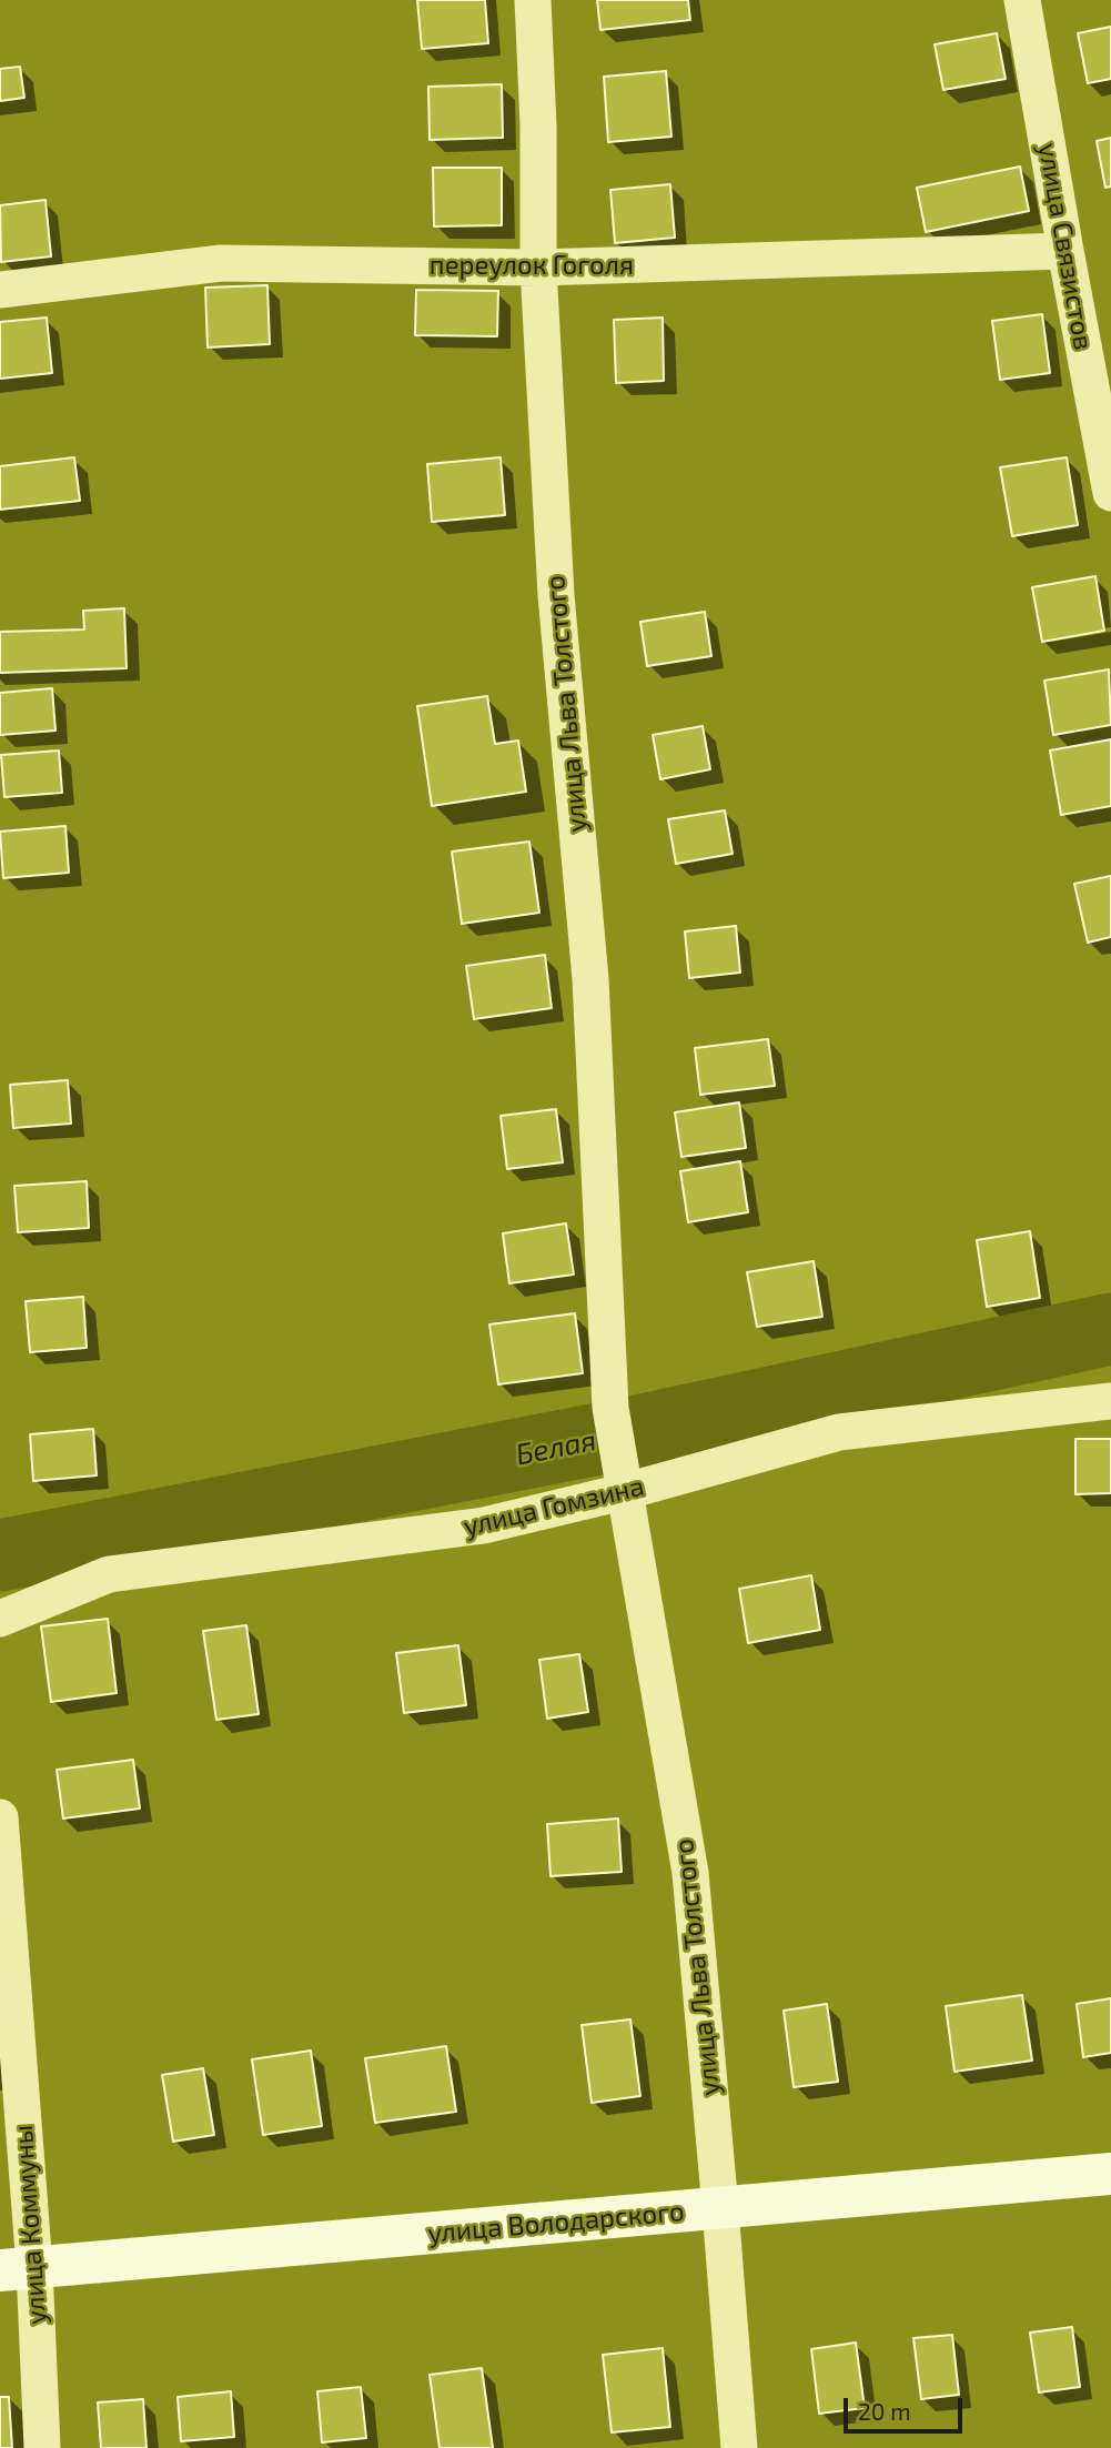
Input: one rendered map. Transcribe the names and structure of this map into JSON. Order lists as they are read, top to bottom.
{
  "streets": {
    "main road": ["улица Володарского"],
    "street": [
      "улица Связистов",
      "переулок Гоголя",
      "улица Льва Толстого",
      "улица Гомзина",
      "улица Коммуны"
    ]
  },
  "crossings": [
    ["улица Связистов", "переулок Гоголя"],
    ["переулок Гоголя", "улица Льва Толстого"],
    ["улица Льва Толстого", "улица Гомзина"],
    ["улица Льва Толстого", "улица Володарского"],
    ["улица Володарского", "улица Коммуны"]
  ],
  "water": ["Белая"],
  "scale_bar": "20 m"
}
